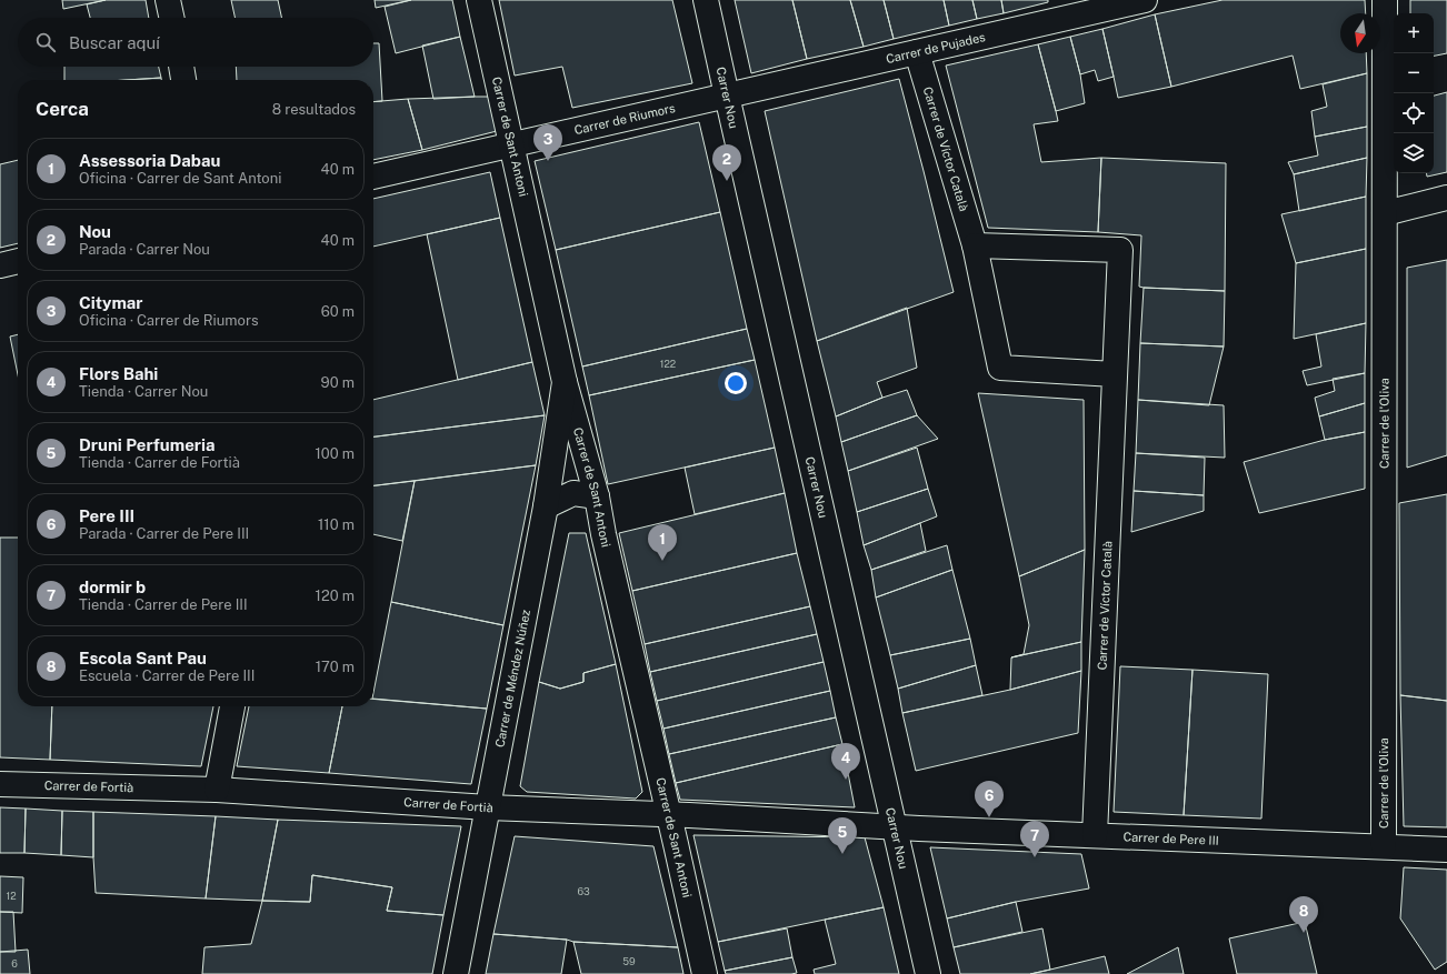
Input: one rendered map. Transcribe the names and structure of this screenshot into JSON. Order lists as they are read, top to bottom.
{
  "streets": {
    "street": [
      "Carrer de Pujades",
      "Carrer Nou",
      "Carrer de Riumors",
      "Carrer de Sant Antoni",
      "Carrer de Víctor Català",
      "Carrer de l'Oliva",
      "Carrer de Méndez Núñez",
      "Carrer de Fortià",
      "Carrer de Pere III"
    ]
  },
  "crossings": [
    ["Carrer de Pujades", "Carrer Nou"],
    ["Carrer de Pujades", "Carrer de Riumors"],
    ["Carrer de Pujades", "Carrer de Víctor Català"],
    ["Carrer Nou", "Carrer de Riumors"],
    ["Carrer Nou", "Carrer de Fortià"],
    ["Carrer Nou", "Carrer de Pere III"],
    ["Carrer de Riumors", "Carrer de Sant Antoni"],
    ["Carrer de Sant Antoni", "Carrer de Méndez Núñez"],
    ["Carrer de Sant Antoni", "Carrer de Fortià"],
    ["Carrer de Víctor Català", "Carrer de Pere III"],
    ["Carrer de l'Oliva", "Carrer de Pere III"],
    ["Carrer de Méndez Núñez", "Carrer de Fortià"],
    ["Carrer de Fortià", "Carrer de Pere III"]
  ],
  "house_numbers": [
    "122",
    "63",
    "12",
    "59",
    "6"
  ],
  "north": "bottom",
  "page": {
    "map_buttons": ["+", "−"],
    "search": "Buscar aquí",
    "heading": ["Cerca", "8 resultados"],
    "pins": [
      "3",
      "2",
      "1",
      "4",
      "6",
      "5",
      "7",
      "8"
    ],
    "list": [
      {
        "mark": "1",
        "name": "Assessoria Dabau",
        "note": "Oficina · Carrer de Sant Antoni",
        "value": "40 m"
      },
      {
        "mark": "2",
        "name": "Nou",
        "note": "Parada · Carrer Nou",
        "value": "40 m"
      },
      {
        "mark": "3",
        "name": "Citymar",
        "note": "Oficina · Carrer de Riumors",
        "value": "60 m"
      },
      {
        "mark": "4",
        "name": "Flors Bahi",
        "note": "Tienda · Carrer Nou",
        "value": "90 m"
      },
      {
        "mark": "5",
        "name": "Druni Perfumeria",
        "note": "Tienda · Carrer de Fortià",
        "value": "100 m"
      },
      {
        "mark": "6",
        "name": "Pere III",
        "note": "Parada · Carrer de Pere III",
        "value": "110 m"
      },
      {
        "mark": "7",
        "name": "dormir b",
        "note": "Tienda · Carrer de Pere III",
        "value": "120 m"
      },
      {
        "mark": "8",
        "name": "Escola Sant Pau",
        "note": "Escuela · Carrer de Pere III",
        "value": "170 m"
      }
    ]
  }
}
